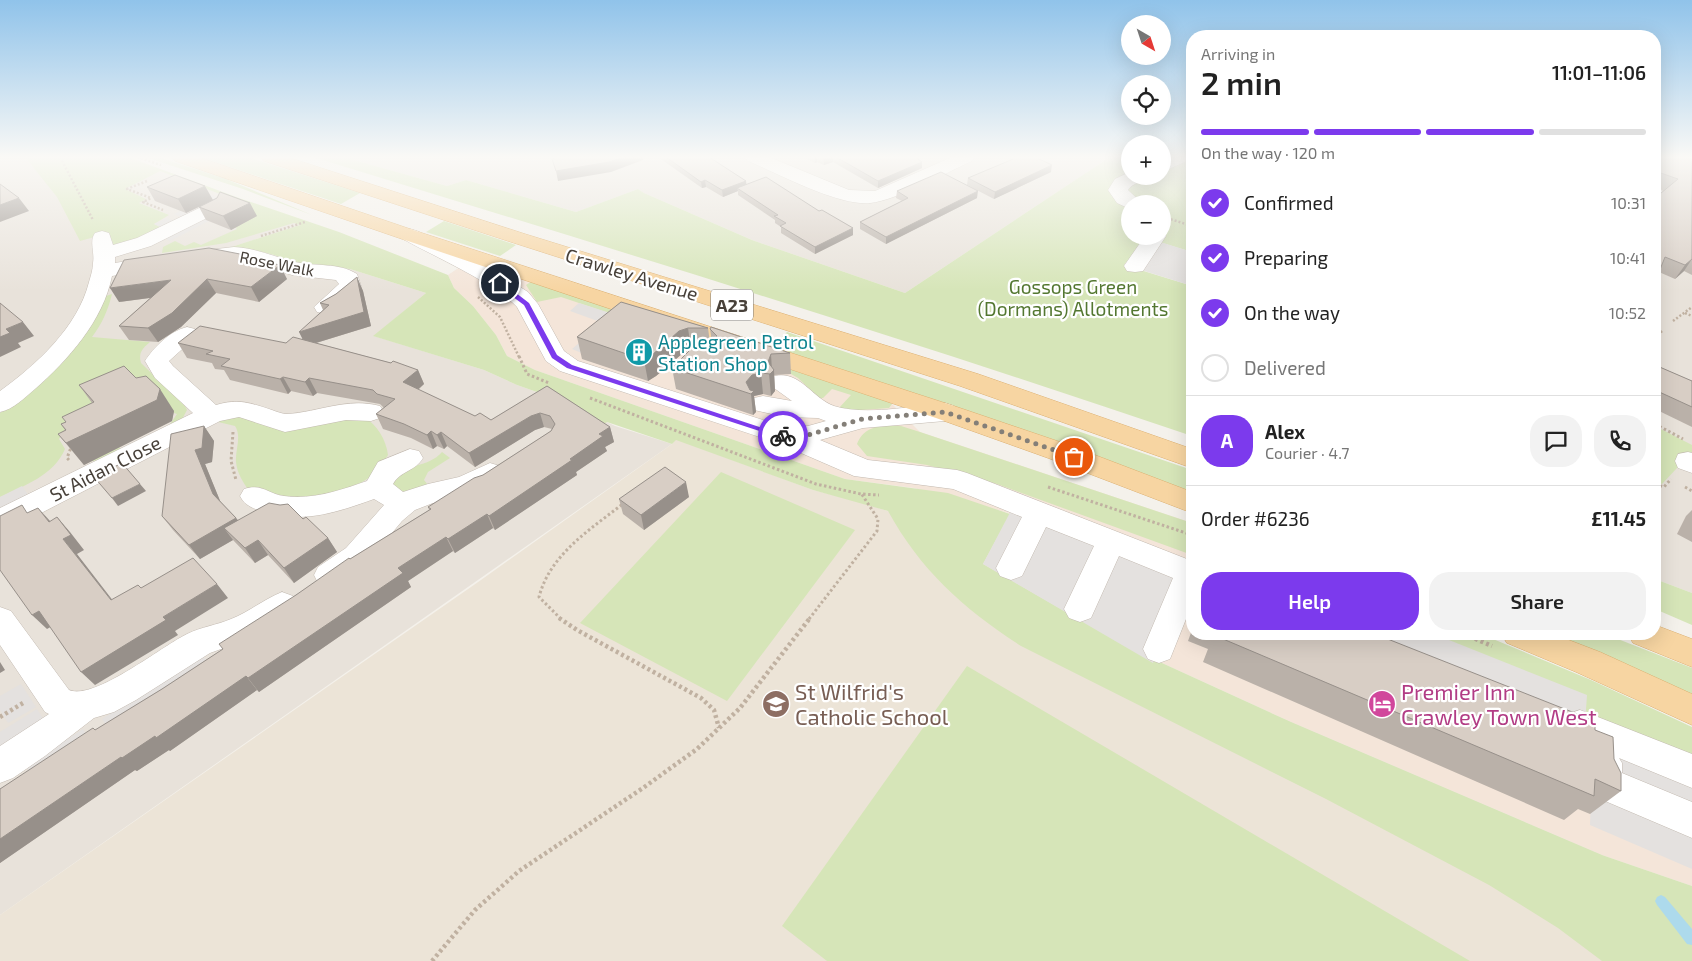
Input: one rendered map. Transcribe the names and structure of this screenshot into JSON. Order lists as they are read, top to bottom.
{
  "streets": {
    "main road": ["Crawley Avenue", "A23"],
    "street": ["Rose Walk", "St Aidan Close"]
  },
  "parks": ["Gossops Green (Dormans) Allotments"],
  "places": {
    "building": ["Applegreen Petrol Station Shop"],
    "school or university": ["St Wilfrid's Catholic School"],
    "hotel": ["Premier Inn Crawley Town West"]
  },
  "north": "bottom right",
  "page": {
    "map_buttons": ["+", "−"],
    "heading": ["2 min", "Arriving in", "11:01–11:06"],
    "panel": [
      "Alex",
      "Courier · 4.7",
      "Order #6236",
      "£11.45"
    ],
    "bar": "On the way · 120 m",
    "list": [
      ["Confirmed", "10:31"],
      ["Preparing", "10:41"],
      ["On the way", "10:52"],
      "Delivered"
    ],
    "round": "A",
    "buttons": ["Help", "Share"]
  }
}
